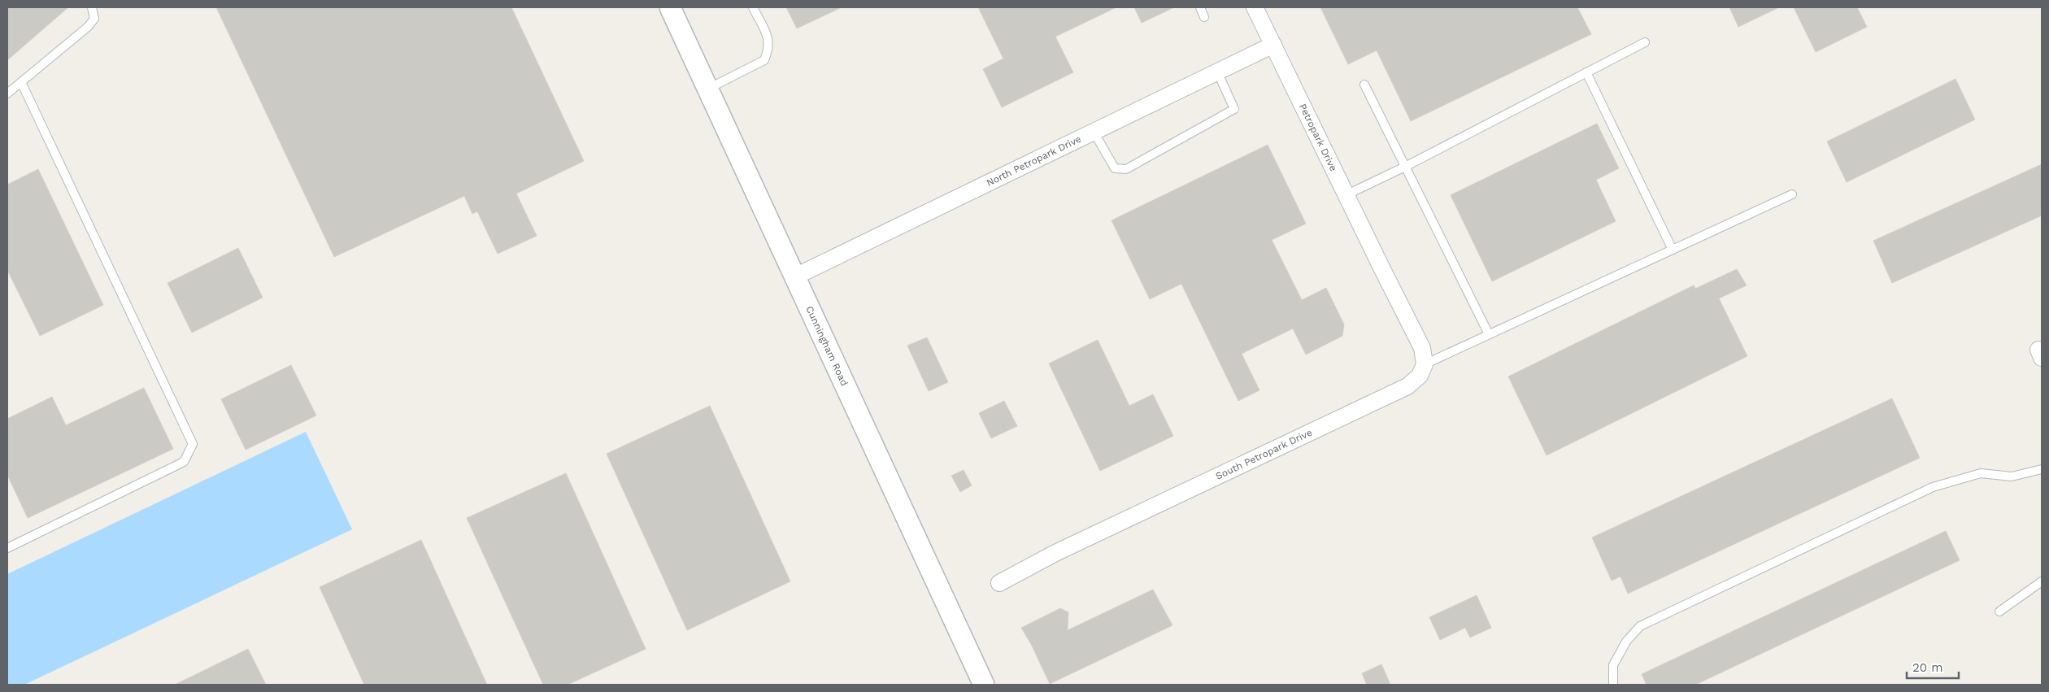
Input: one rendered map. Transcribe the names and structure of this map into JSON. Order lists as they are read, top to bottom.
{
  "streets": {
    "street": [
      "Petropark Drive",
      "North Petropark Drive",
      "Cunningham Road",
      "South Petropark Drive"
    ]
  },
  "crossings": [
    ["Petropark Drive", "North Petropark Drive"],
    ["Petropark Drive", "South Petropark Drive"],
    ["North Petropark Drive", "Cunningham Road"]
  ],
  "scale_bar": "20 m"
}
